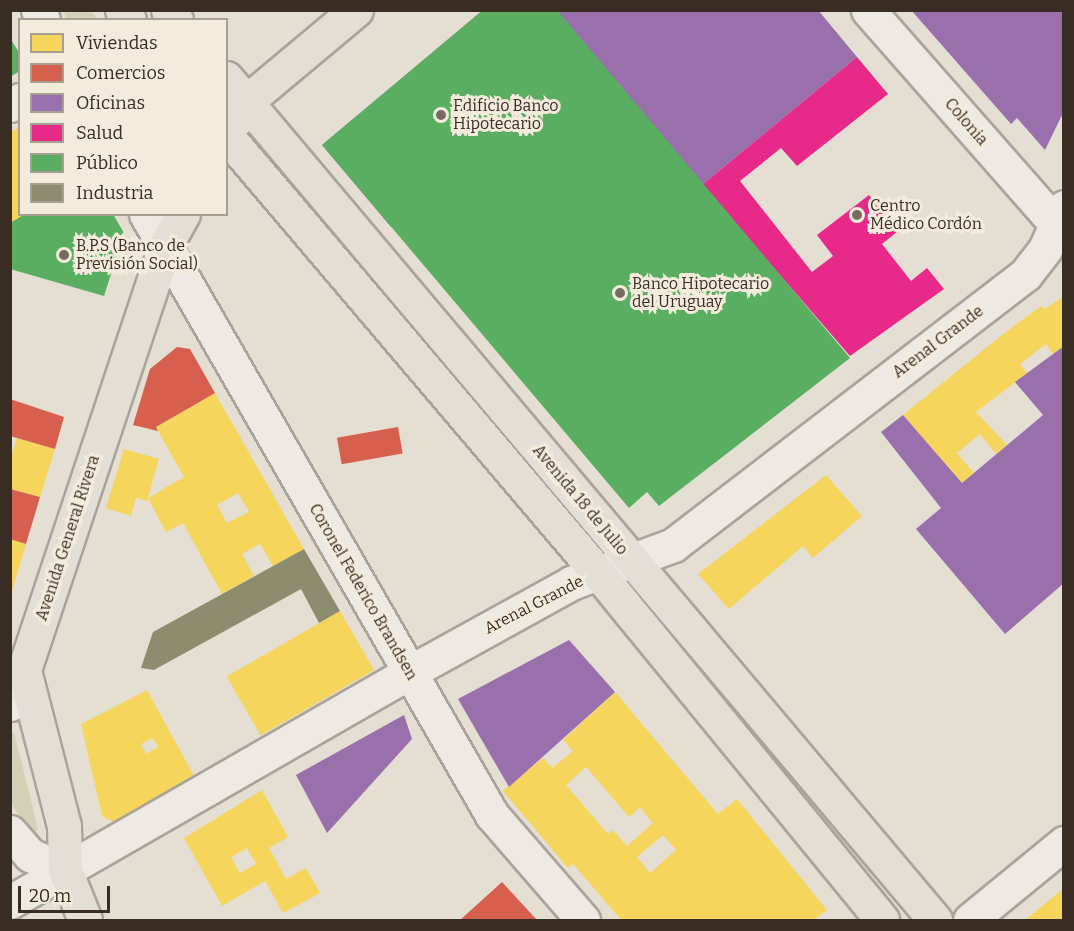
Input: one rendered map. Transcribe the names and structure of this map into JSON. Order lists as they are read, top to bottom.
{
  "streets": {
    "main road": ["Avenida 18 de Julio", "Avenida General Rivera"],
    "street": ["Colonia", "Arenal Grande", "Coronel Federico Brandsen"]
  },
  "crossings": [
    ["Colonia", "Arenal Grande"],
    ["Arenal Grande", "Avenida 18 de Julio"],
    ["Arenal Grande", "Coronel Federico Brandsen"],
    ["Avenida General Rivera", "Coronel Federico Brandsen"]
  ],
  "places": [
    "Edificio Banco Hipotecario",
    "Centro Médico Cordón",
    "B.P.S (Banco de Previsión Social)",
    "Banco Hipotecario del Uruguay"
  ],
  "legend": [
    "Viviendas",
    "Comercios",
    "Oficinas",
    "Salud",
    "Público",
    "Industria"
  ],
  "scale_bar": "20 m"
}
